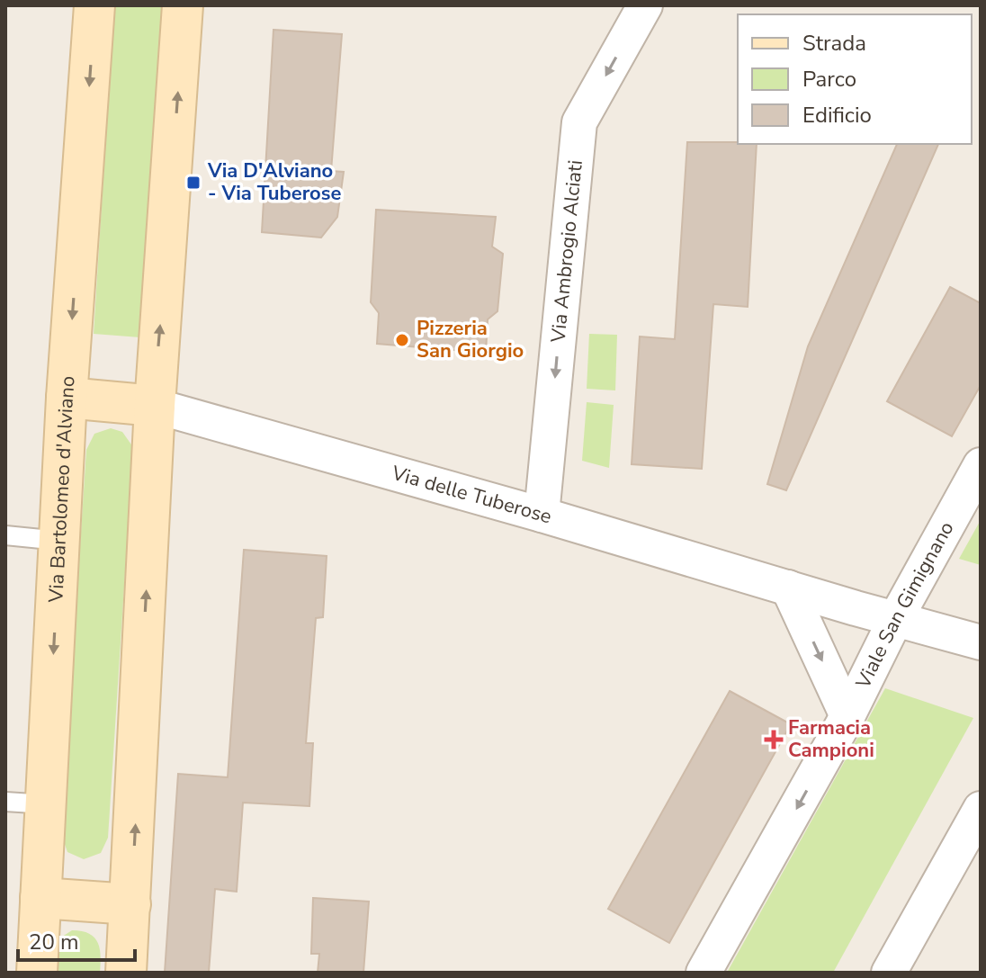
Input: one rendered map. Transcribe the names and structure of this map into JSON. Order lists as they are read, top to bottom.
{
  "streets": {
    "main road": ["Via Bartolomeo d'Alviano"],
    "street": ["Via Ambrogio Alciati", "Via delle Tuberose", "Viale San Gimignano"]
  },
  "crossings": [
    ["Via Ambrogio Alciati", "Via delle Tuberose"],
    ["Via delle Tuberose", "Viale San Gimignano"]
  ],
  "one_way": ["Via Ambrogio Alciati"],
  "places": {
    "transit": ["Via D'Alviano - Via Tuberose"],
    "other": ["Pizzeria San Giorgio"],
    "health": ["Farmacia Campioni"]
  },
  "legend": ["Strada", "Parco", "Edificio"],
  "scale_bar": "20 m"
}
